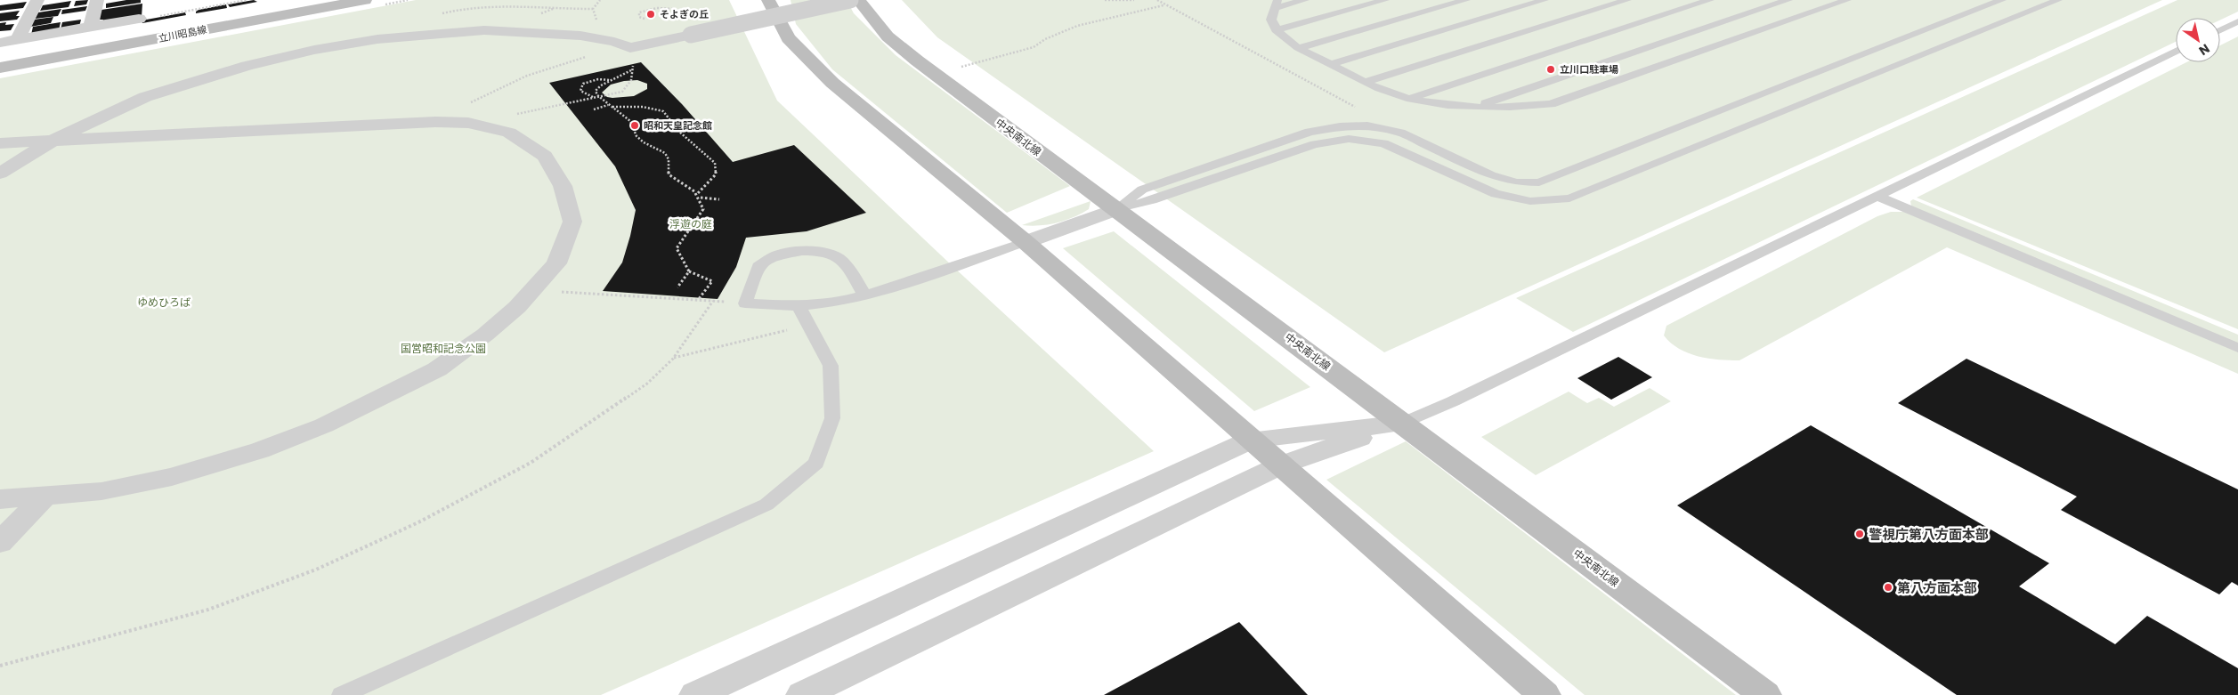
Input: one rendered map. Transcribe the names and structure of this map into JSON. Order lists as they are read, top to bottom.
{
  "streets": {
    "main road": ["立川昭島線", "中央南北線"]
  },
  "parks": ["浮遊の庭", "ゆめひろば", "国営昭和記念公園"],
  "places": [
    "そよぎの丘",
    "立川口駐車場",
    "昭和天皇記念館",
    "警視庁第八方面本部",
    "第八方面本部"
  ],
  "north": "bottom right"
}
